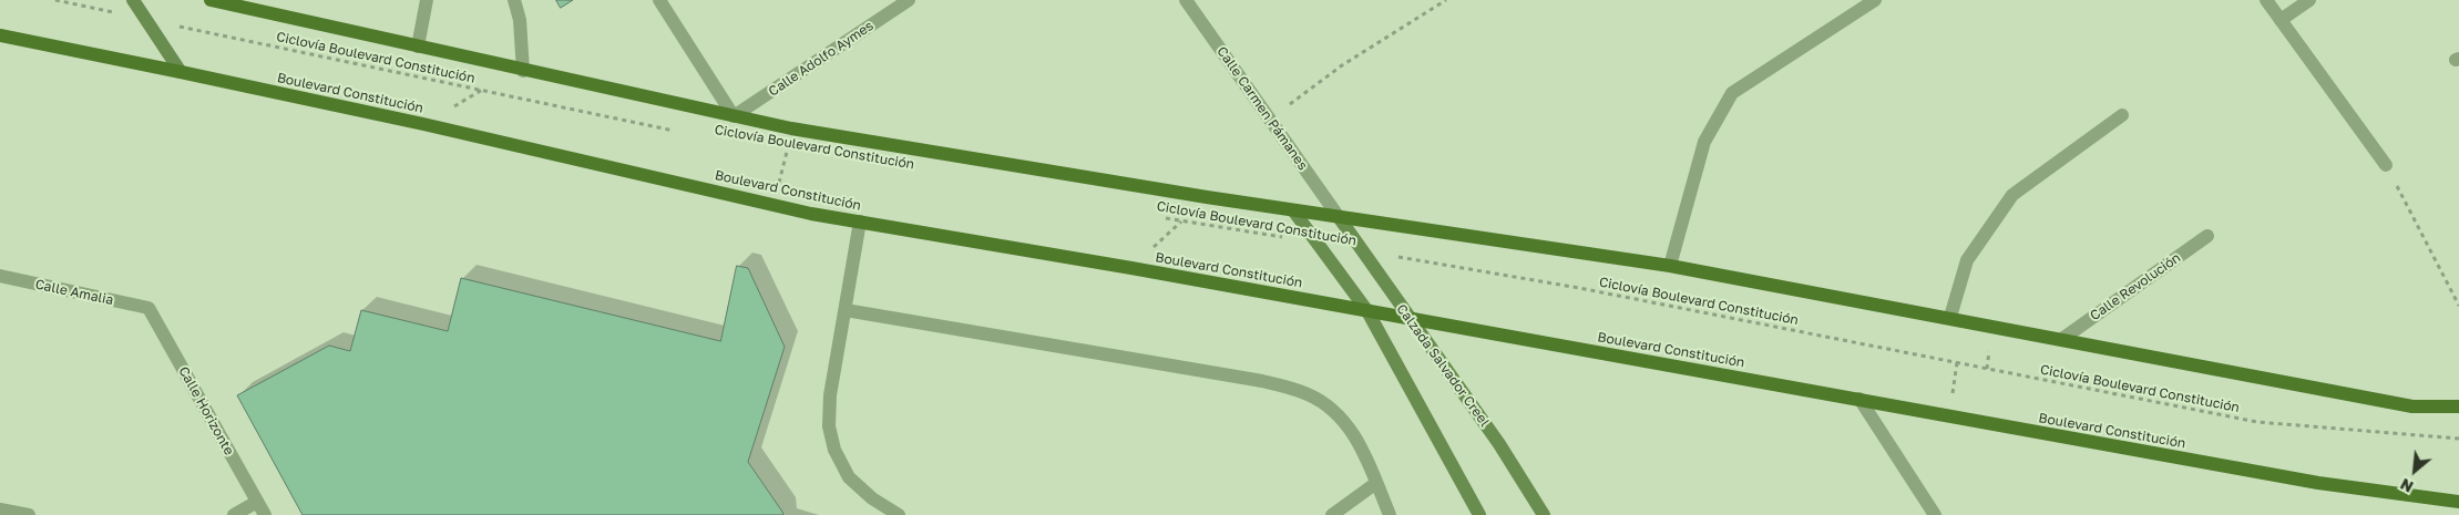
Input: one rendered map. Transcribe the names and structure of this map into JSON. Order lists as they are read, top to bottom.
{
  "streets": {
    "main road": ["Boulevard Constitución", "Calzada Salvador Creel"],
    "street": [
      "Calle Adolfo Aymes",
      "Calle Carmen Pámanes",
      "Calle Revolución",
      "Calle Amalia",
      "Calle Horizonte"
    ],
    "path": ["Ciclovía Boulevard Constitución"]
  },
  "crossings": [
    ["Ciclovía Boulevard Constitución", "Calzada Salvador Creel"],
    ["Boulevard Constitución", "Calzada Salvador Creel"],
    ["Calle Carmen Pámanes", "Calzada Salvador Creel"],
    ["Calle Amalia", "Calle Horizonte"]
  ],
  "north": "bottom left"
}
